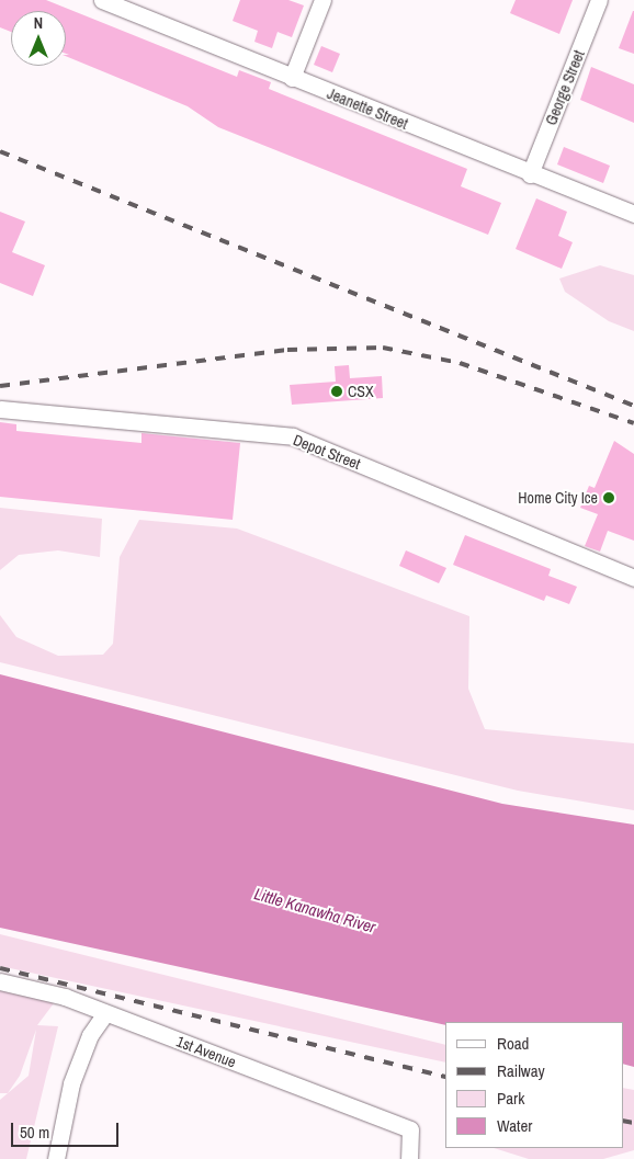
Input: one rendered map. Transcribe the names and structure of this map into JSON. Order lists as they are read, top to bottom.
{
  "streets": {
    "street": [
      "George Street",
      "Jeanette Street",
      "Depot Street",
      "1st Avenue"
    ]
  },
  "crossings": [
    ["George Street", "Jeanette Street"]
  ],
  "water": ["Little Kanawha River"],
  "places": ["CSX", "Home City Ice"],
  "legend": [
    "Road",
    "Railway",
    "Park",
    "Water"
  ],
  "scale_bar": "50 m",
  "north": "top"
}
